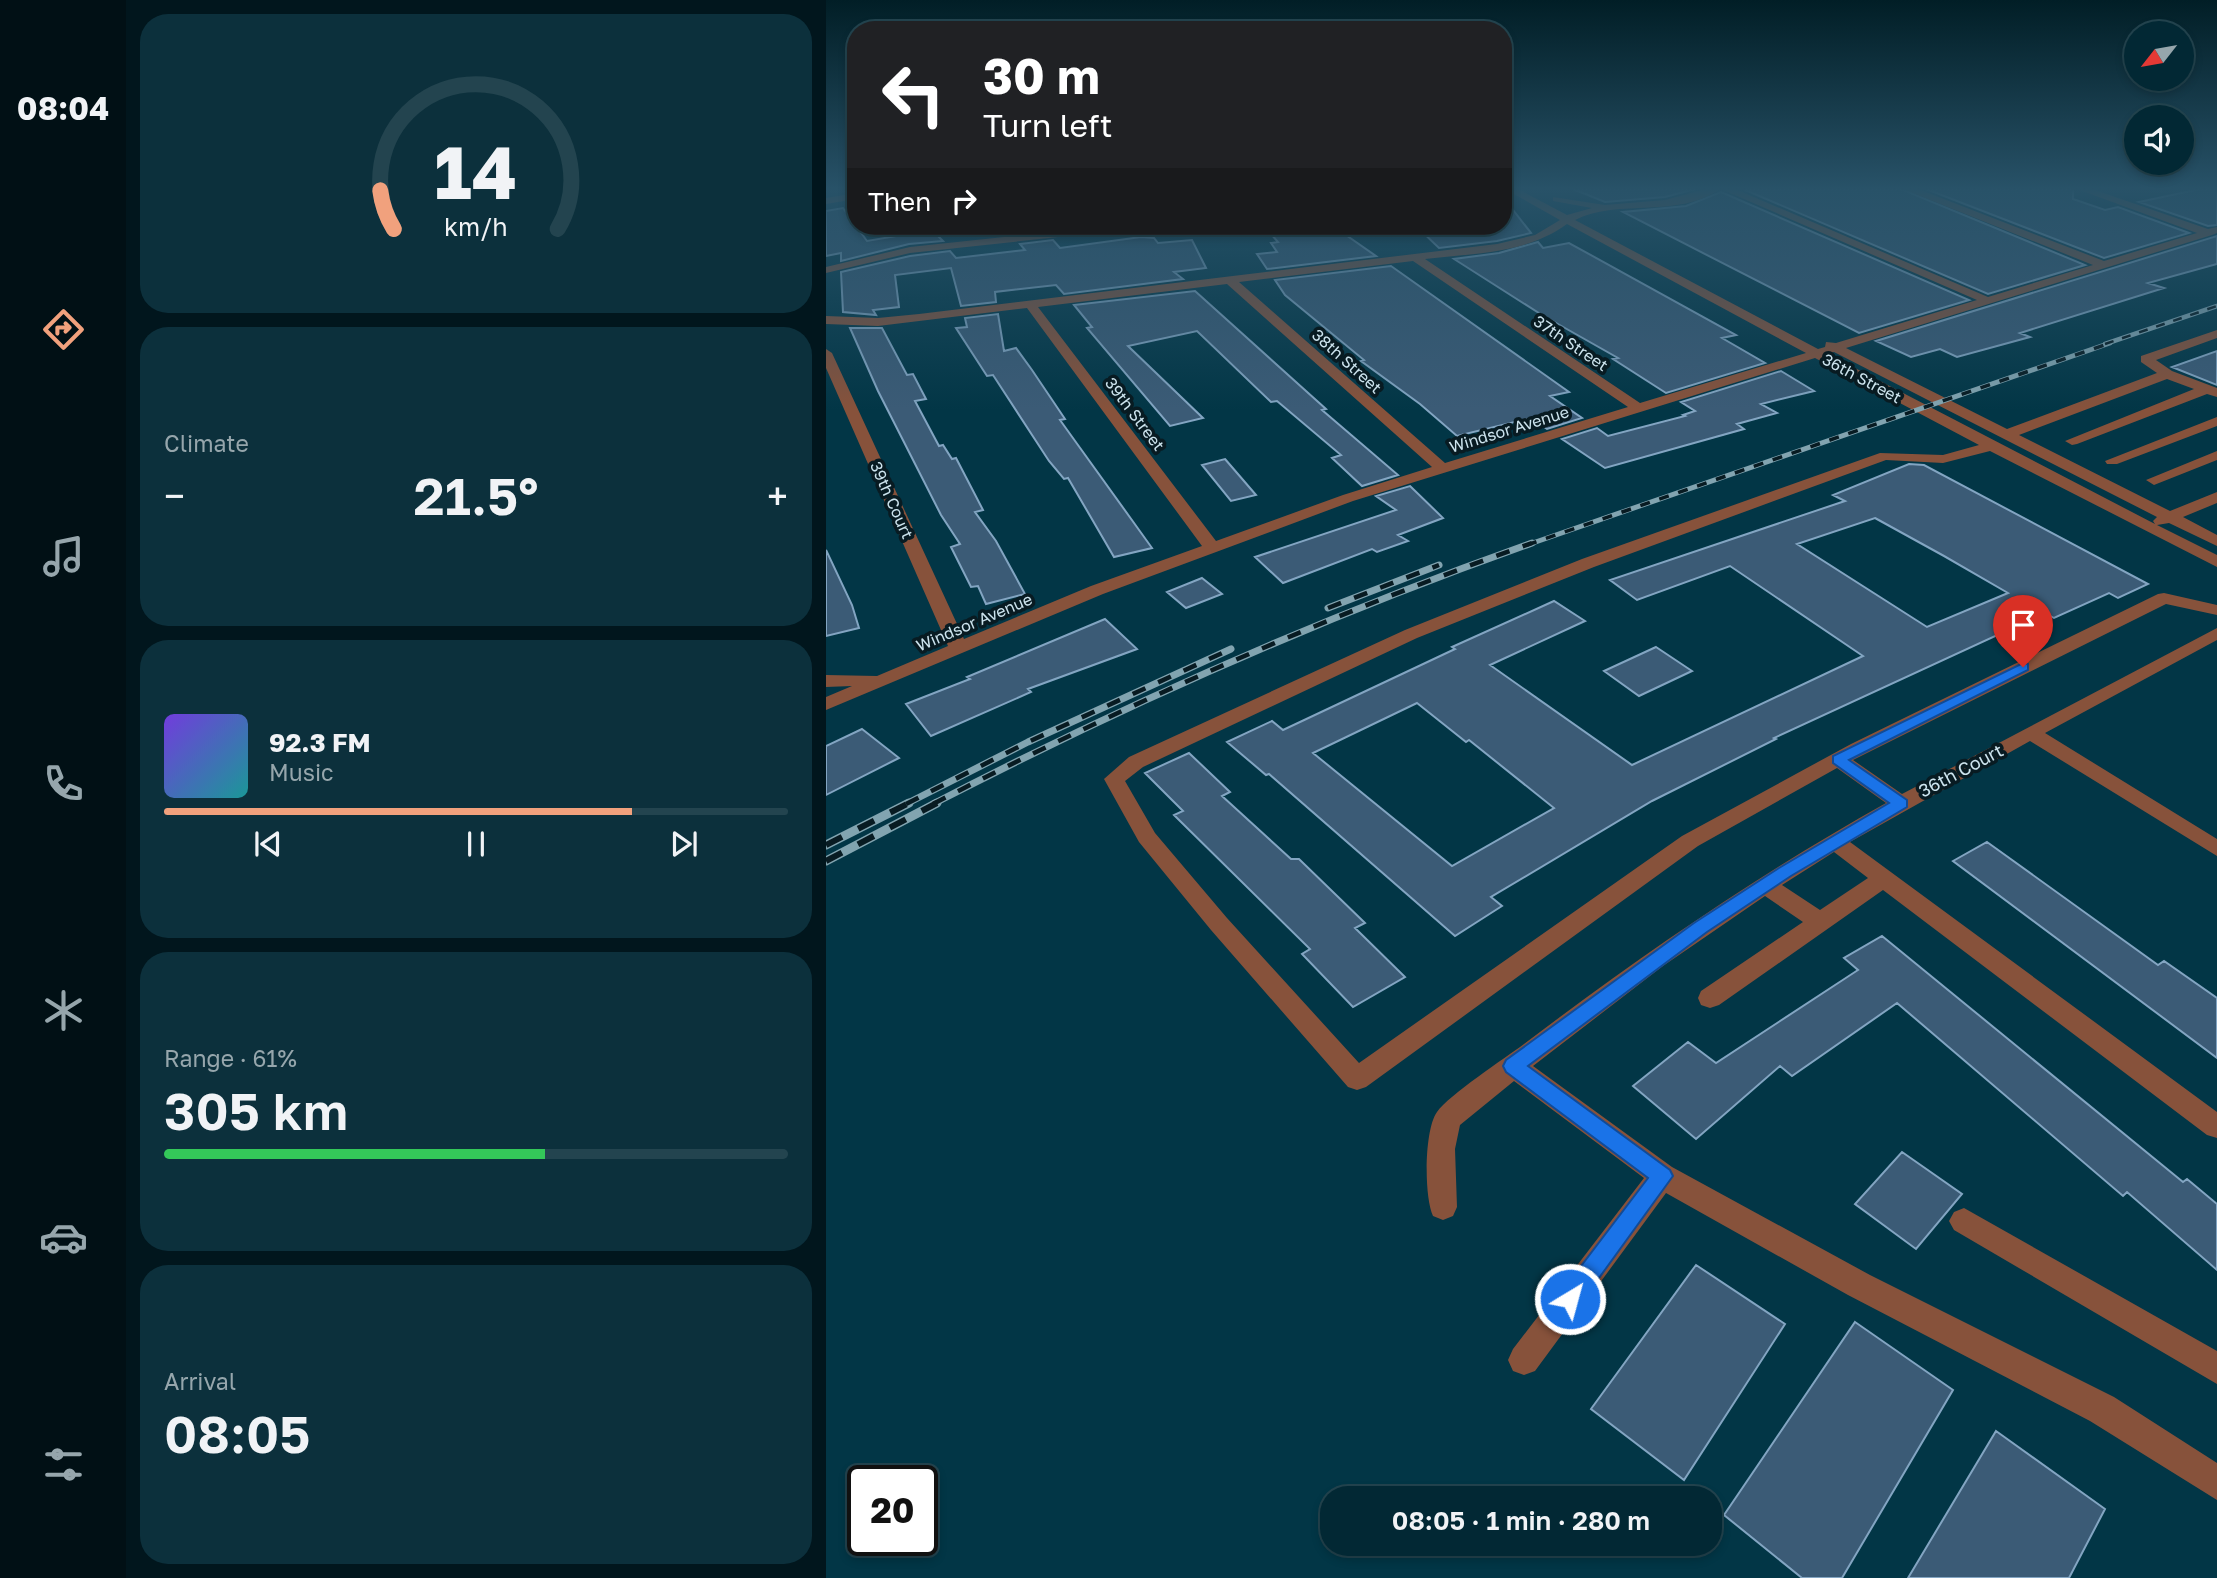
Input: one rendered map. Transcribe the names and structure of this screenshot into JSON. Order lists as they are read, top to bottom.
{
  "streets": {
    "street": [
      "37th Street",
      "38th Street",
      "36th Street",
      "39th Street",
      "Windsor Avenue",
      "39th Court",
      "36th Court"
    ]
  },
  "crossings": [
    ["37th Street", "Windsor Avenue"],
    ["38th Street", "Windsor Avenue"],
    ["36th Street", "Windsor Avenue"],
    ["39th Street", "Windsor Avenue"],
    ["Windsor Avenue", "39th Court"]
  ],
  "north": "bottom left",
  "page": {
    "tabs": "08:04",
    "turn": ["30 m", "Turn left"],
    "then": "Then",
    "tile": [
      "Climate",
      ["Range · 61%", "305 km"],
      ["Arrival", "08:05"]
    ],
    "heat": ["−", "21.5°", "+"],
    "song": ["92.3 FM", "Music"],
    "limit": "20",
    "trip": "08:05 · 1 min · 280 m",
    "gauge": ["14", "km/h"]
  }
}
